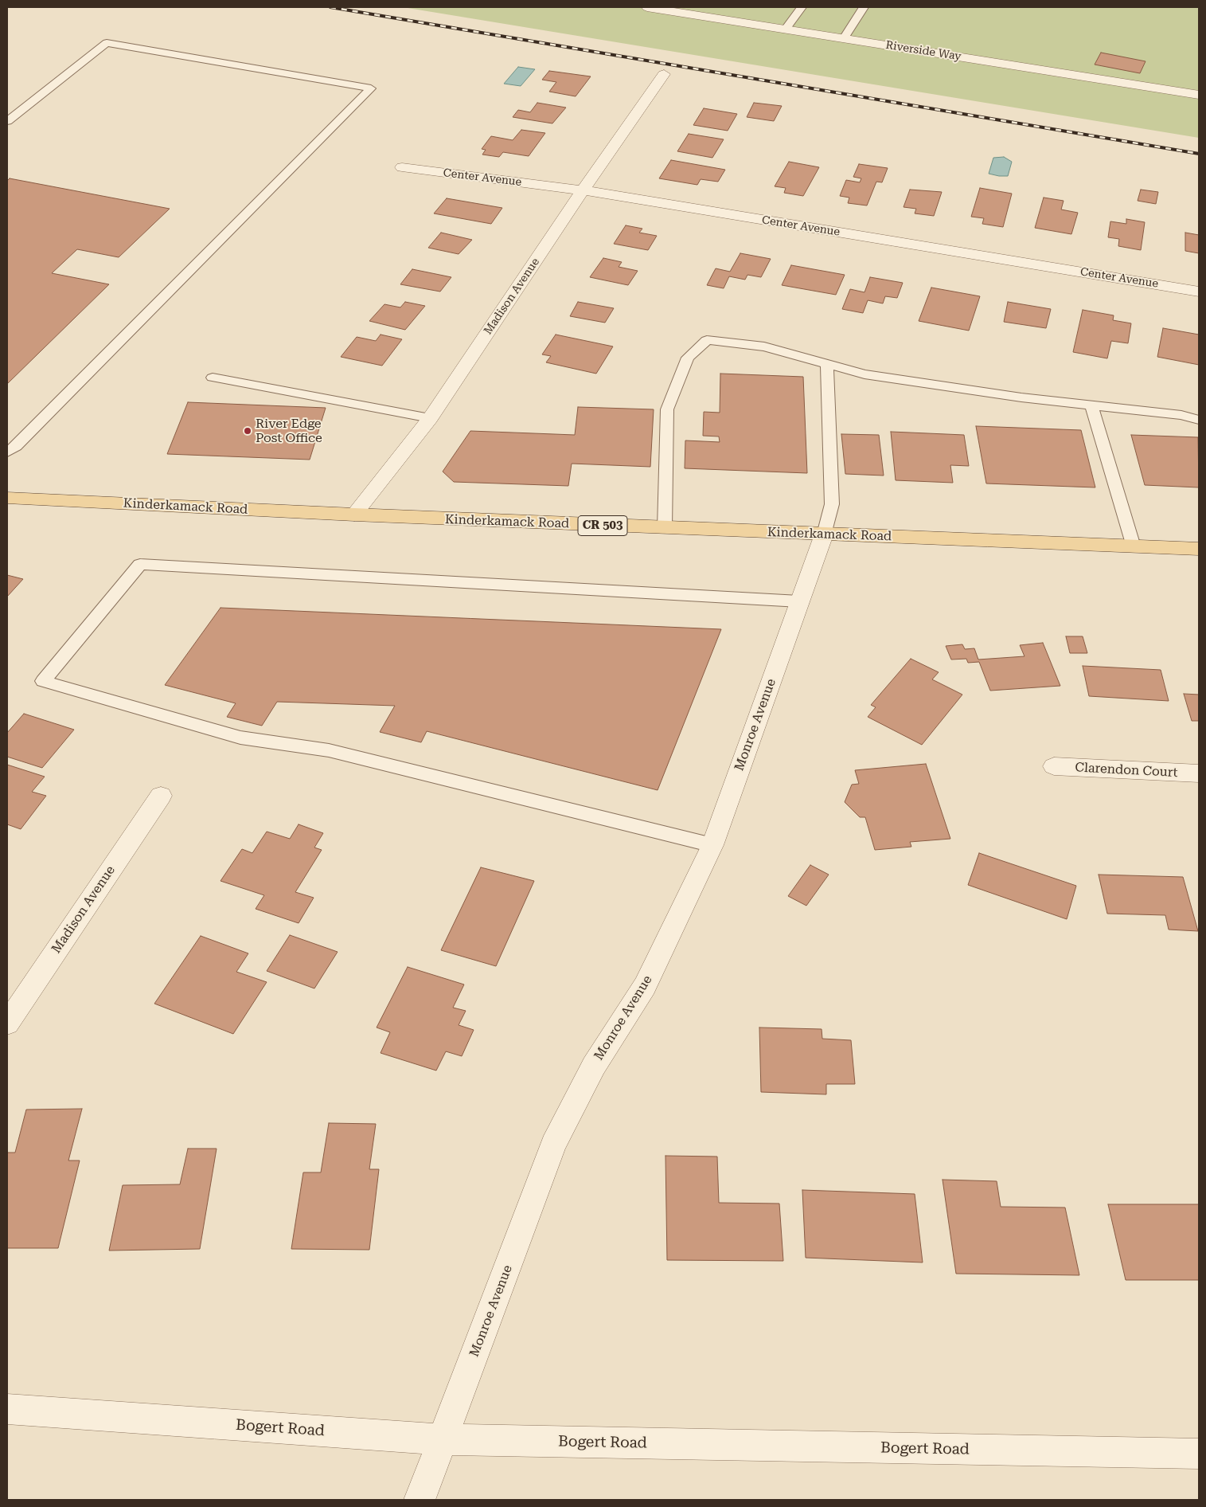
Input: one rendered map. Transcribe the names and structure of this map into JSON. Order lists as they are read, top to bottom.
{
  "streets": {
    "main road": ["Kinderkamack Road", "CR 503"],
    "street": [
      "Riverside Way",
      "Center Avenue",
      "Madison Avenue",
      "Monroe Avenue",
      "Clarendon Court",
      "Bogert Road"
    ]
  },
  "crossings": [
    ["Center Avenue", "Madison Avenue"],
    ["Madison Avenue", "Kinderkamack Road"],
    ["Kinderkamack Road", "Monroe Avenue"],
    ["Monroe Avenue", "Bogert Road"]
  ],
  "places": ["River Edge Post Office"]
}
